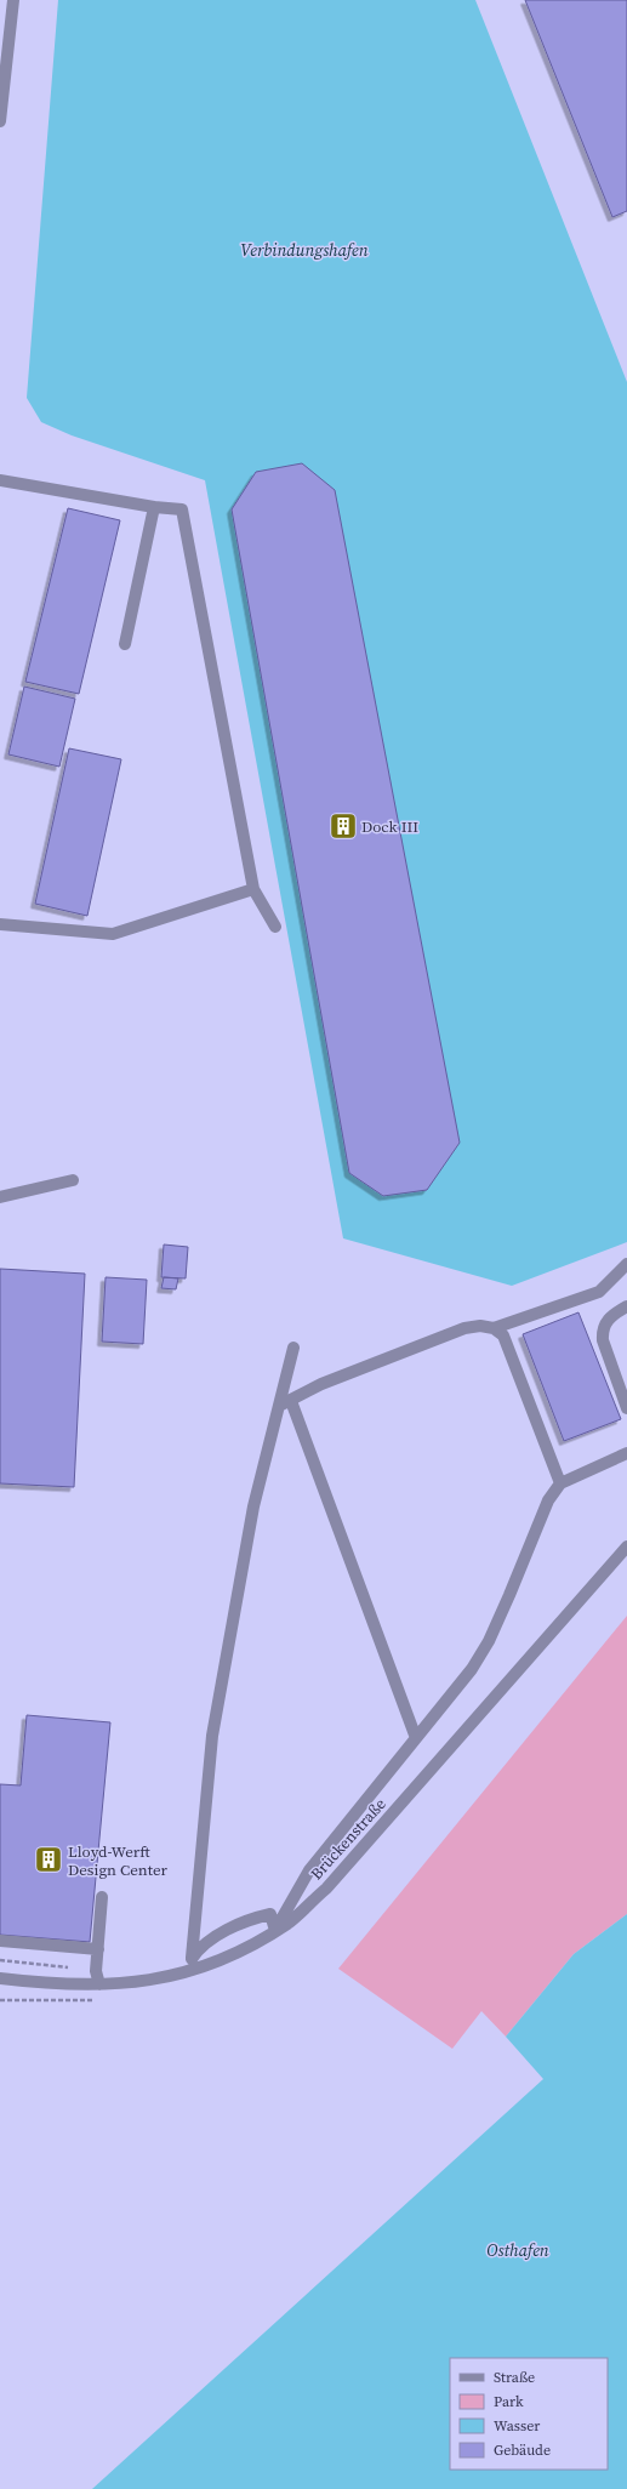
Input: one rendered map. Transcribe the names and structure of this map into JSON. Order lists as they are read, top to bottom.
{
  "streets": {
    "street": ["Brückenstraße"]
  },
  "water": ["Verbindungshafen", "Osthafen"],
  "places": {
    "building": ["Dock III", "Lloyd-Werft Design Center"]
  },
  "legend": [
    "Straße",
    "Park",
    "Wasser",
    "Gebäude"
  ]
}
